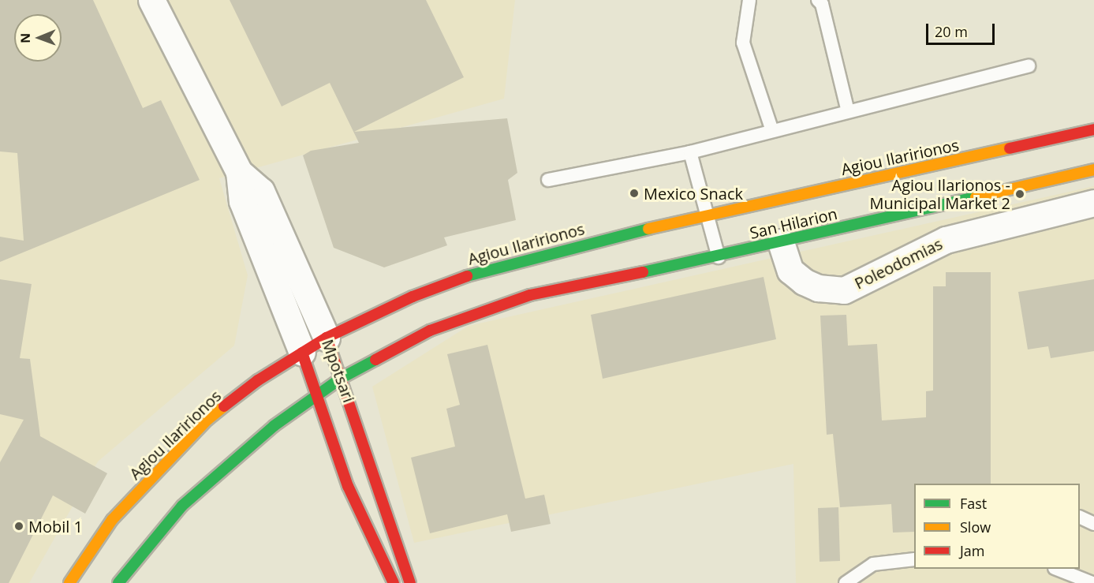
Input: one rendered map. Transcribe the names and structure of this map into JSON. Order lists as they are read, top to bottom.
{
  "streets": {
    "main road": ["Agiou Ilaririonos", "San Hilarion", "Mpotsari"],
    "street": ["Poleodomias"]
  },
  "crossings": [
    ["Agiou Ilaririonos", "Mpotsari"],
    ["San Hilarion", "Poleodomias"],
    ["San Hilarion", "Mpotsari"]
  ],
  "places": ["Mexico Snack", "Agiou Ilarionos - Municipal Market 2", "Mobil 1"],
  "legend": ["Fast", "Slow", "Jam"],
  "scale_bar": "20 m",
  "north": "left"
}
